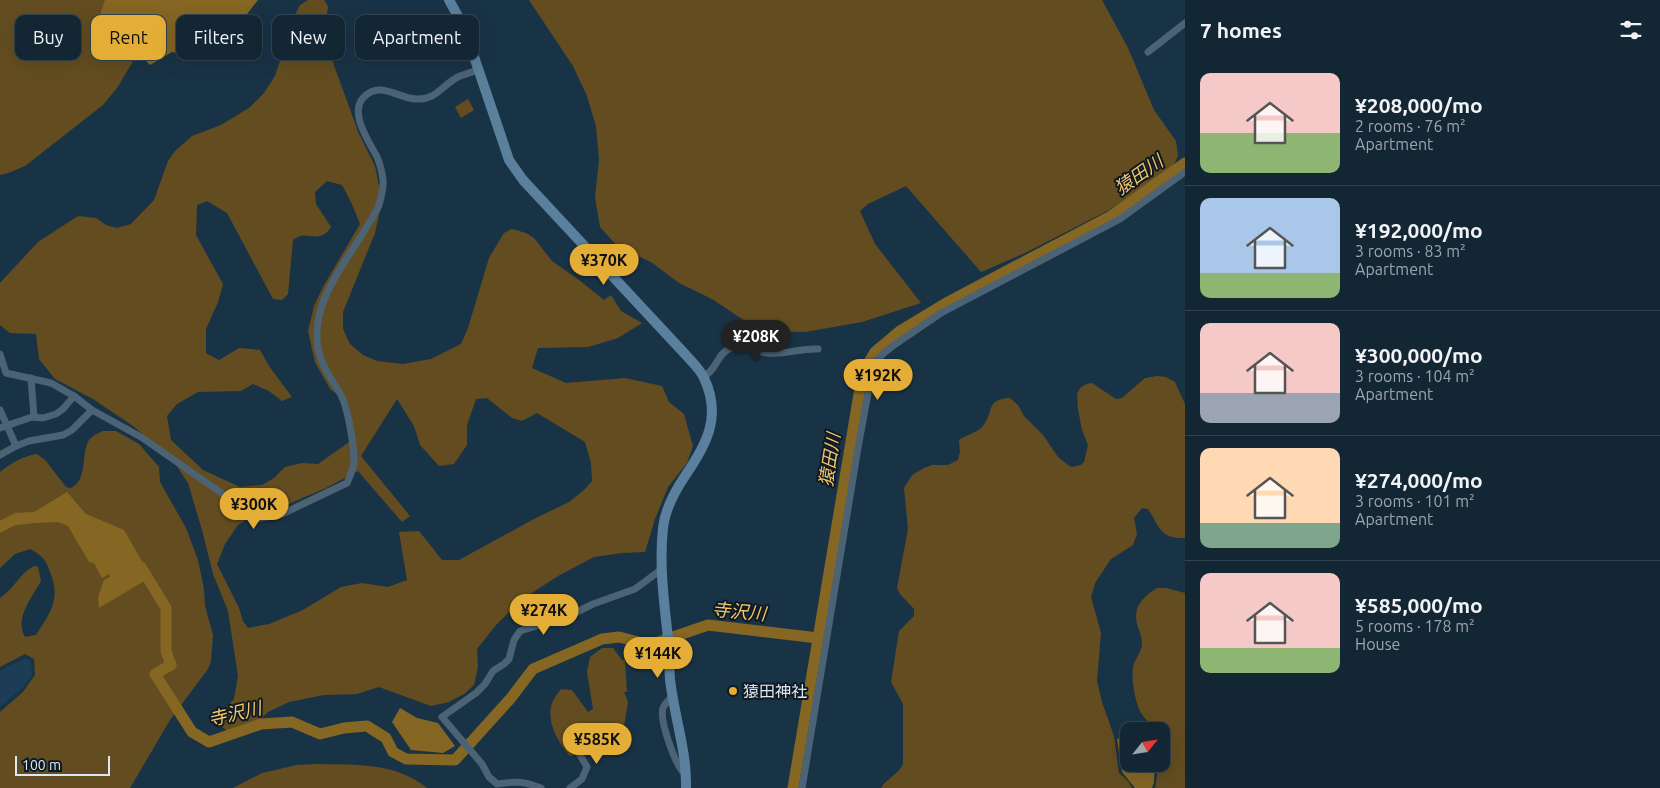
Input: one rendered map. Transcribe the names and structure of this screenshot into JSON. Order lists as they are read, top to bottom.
{
  "water": ["猿田川", "寺沢川"],
  "places": ["猿田神社"],
  "scale_bar": "100 m",
  "north": "top right",
  "page": {
    "heading": "7 homes",
    "chip": [
      "Buy",
      "Rent",
      "Filters",
      "New",
      "Apartment"
    ],
    "list": [
      {
        "name": "¥208,000/mo",
        "note": "2 rooms · 76 m² · Apartment"
      },
      {
        "name": "¥192,000/mo",
        "note": "3 rooms · 83 m² · Apartment"
      },
      {
        "name": "¥300,000/mo",
        "note": "3 rooms · 104 m² · Apartment"
      },
      {
        "name": "¥274,000/mo",
        "note": "3 rooms · 101 m² · Apartment"
      },
      {
        "name": "¥585,000/mo",
        "note": "5 rooms · 178 m² · House"
      }
    ],
    "price": [
      "¥370K",
      "¥208K",
      "¥192K",
      "¥300K",
      "¥274K",
      "¥144K",
      "¥585K"
    ],
    "scale": "100 m"
  }
}
